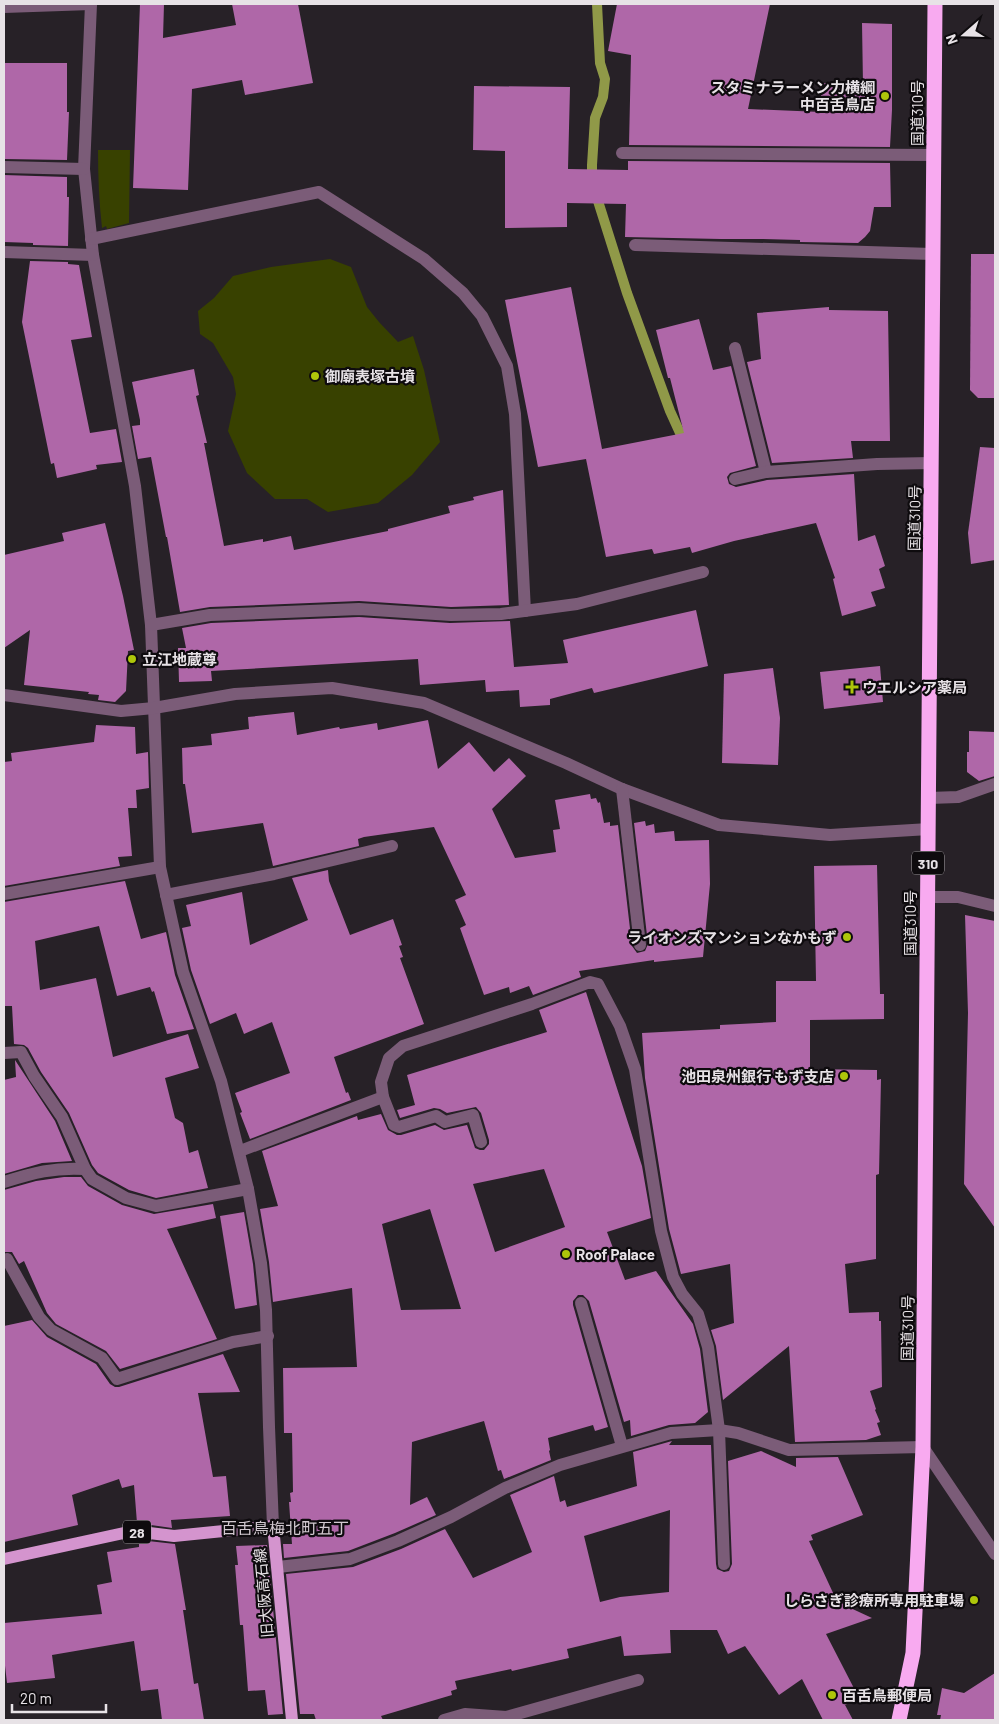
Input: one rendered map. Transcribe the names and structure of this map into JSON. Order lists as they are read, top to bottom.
{
  "streets": {
    "highway": ["国道310号", "310"],
    "main road": ["28", "旧大阪高石線"]
  },
  "districts": ["百舌鳥梅北町五丁"],
  "places": {
    "other": [
      "スタミナラーメン力横綱 中百舌鳥店",
      "御廟表塚古墳",
      "立江地蔵尊",
      "ライオンズマンションなかもず",
      "池田泉州銀行 もず支店",
      "Roof Palace",
      "しらさぎ診療所専用駐車場",
      "百舌鳥郵便局"
    ],
    "health": ["ウエルシア薬局"]
  },
  "scale_bar": "20 m",
  "north": "left"
}
